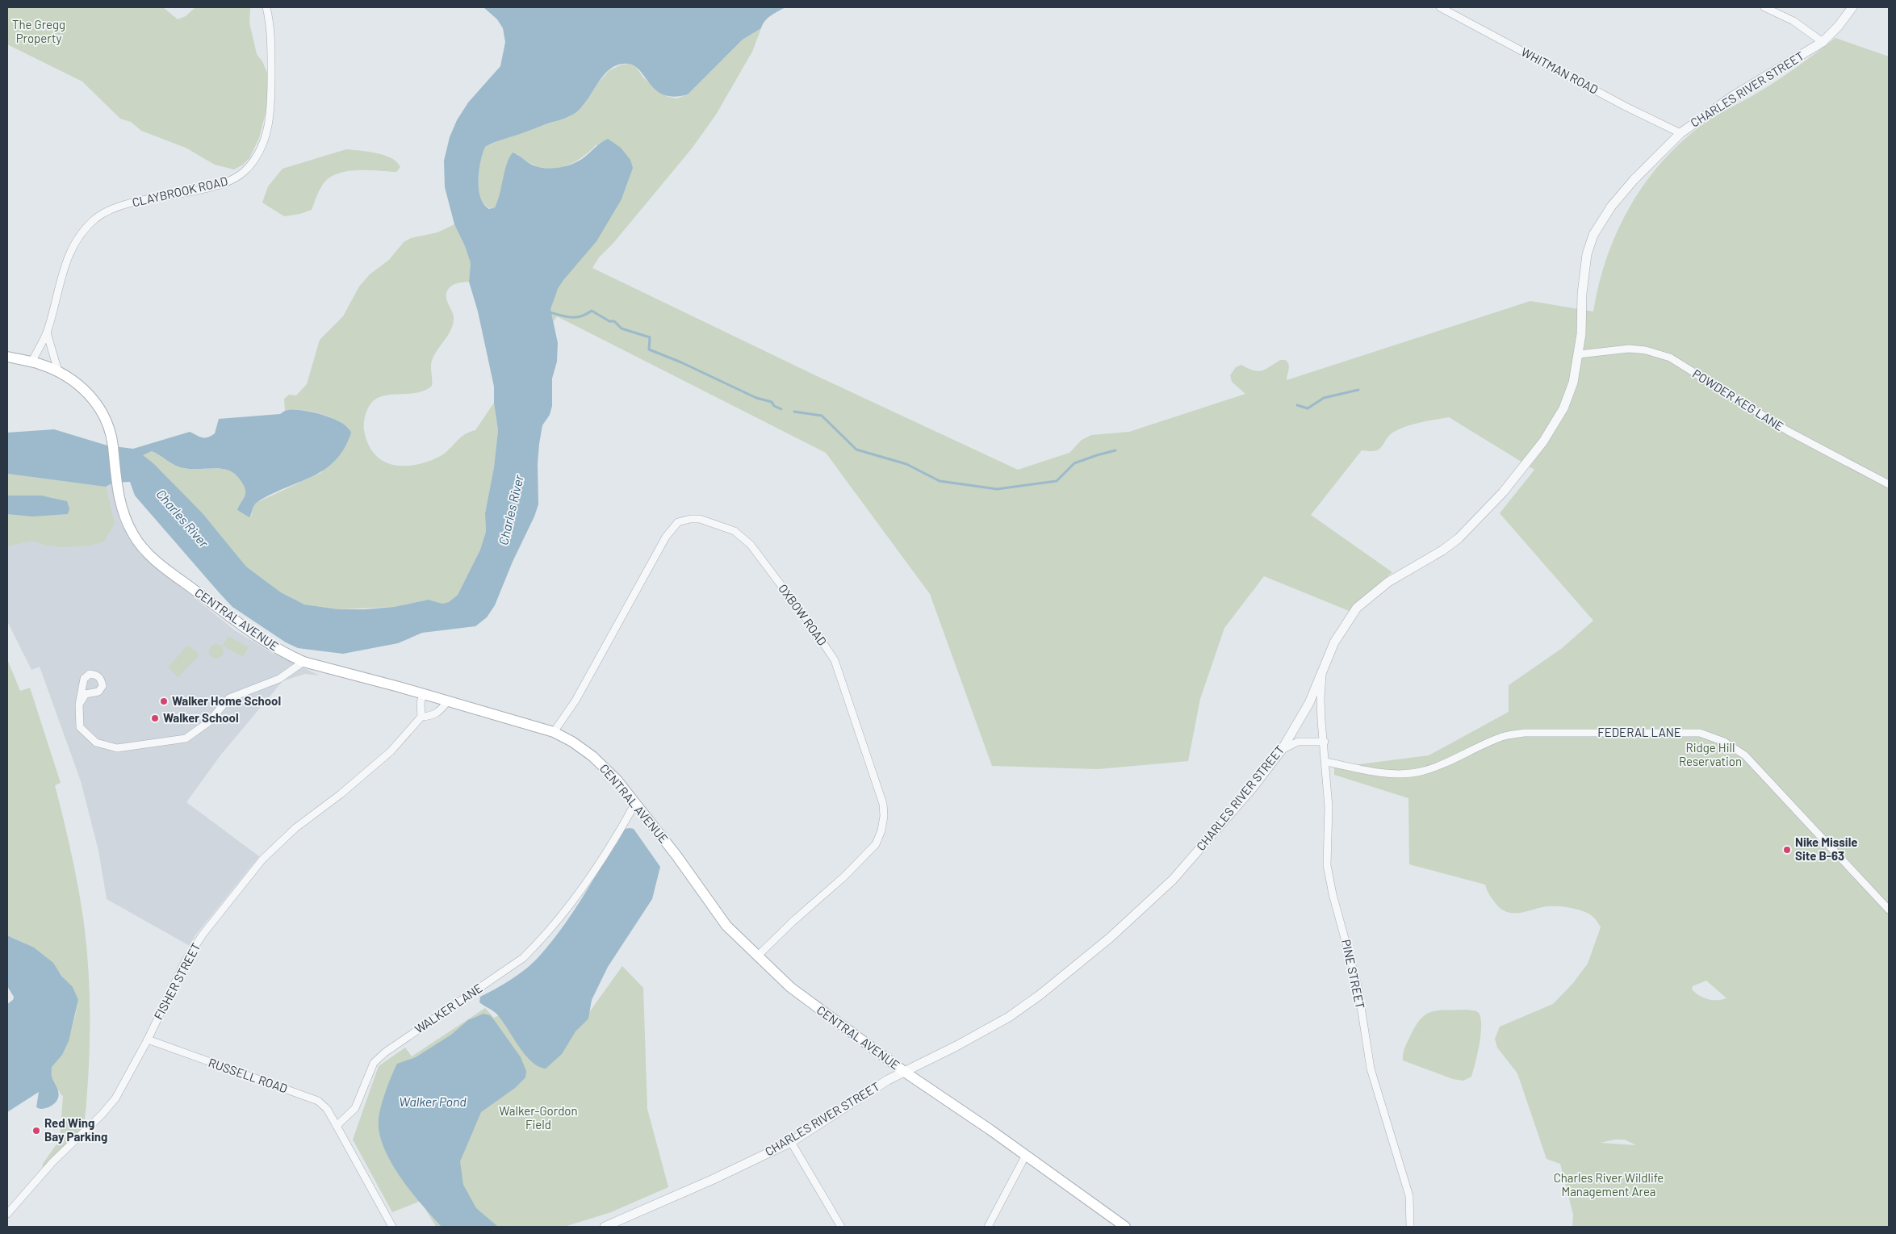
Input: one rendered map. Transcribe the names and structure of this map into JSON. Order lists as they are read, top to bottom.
{
  "streets": {
    "main road": ["CENTRAL AVENUE"],
    "street": [
      "WHITMAN ROAD",
      "CHARLES RIVER STREET",
      "CLAYBROOK ROAD",
      "POWDER KEG LANE",
      "OXBOW ROAD",
      "FEDERAL LANE",
      "PINE STREET",
      "FISHER STREET",
      "WALKER LANE",
      "RUSSELL ROAD"
    ]
  },
  "crossings": [
    ["WHITMAN ROAD", "CHARLES RIVER STREET"],
    ["CHARLES RIVER STREET", "POWDER KEG LANE"],
    ["CHARLES RIVER STREET", "CENTRAL AVENUE"],
    ["CHARLES RIVER STREET", "PINE STREET"],
    ["CLAYBROOK ROAD", "CENTRAL AVENUE"],
    ["OXBOW ROAD", "CENTRAL AVENUE"],
    ["CENTRAL AVENUE", "WALKER LANE"],
    ["FEDERAL LANE", "PINE STREET"],
    ["FISHER STREET", "RUSSELL ROAD"],
    ["WALKER LANE", "RUSSELL ROAD"]
  ],
  "water": ["Charles River", "Walker Pond"],
  "parks": [
    "The Gregg Property",
    "Ridge Hill Reservation",
    "Walker-Gordon Field",
    "Charles River Wildlife Management Area"
  ],
  "places": [
    "Walker Home School",
    "Walker School",
    "Nike Missile Site B-63",
    "Red Wing Bay Parking"
  ]
}
